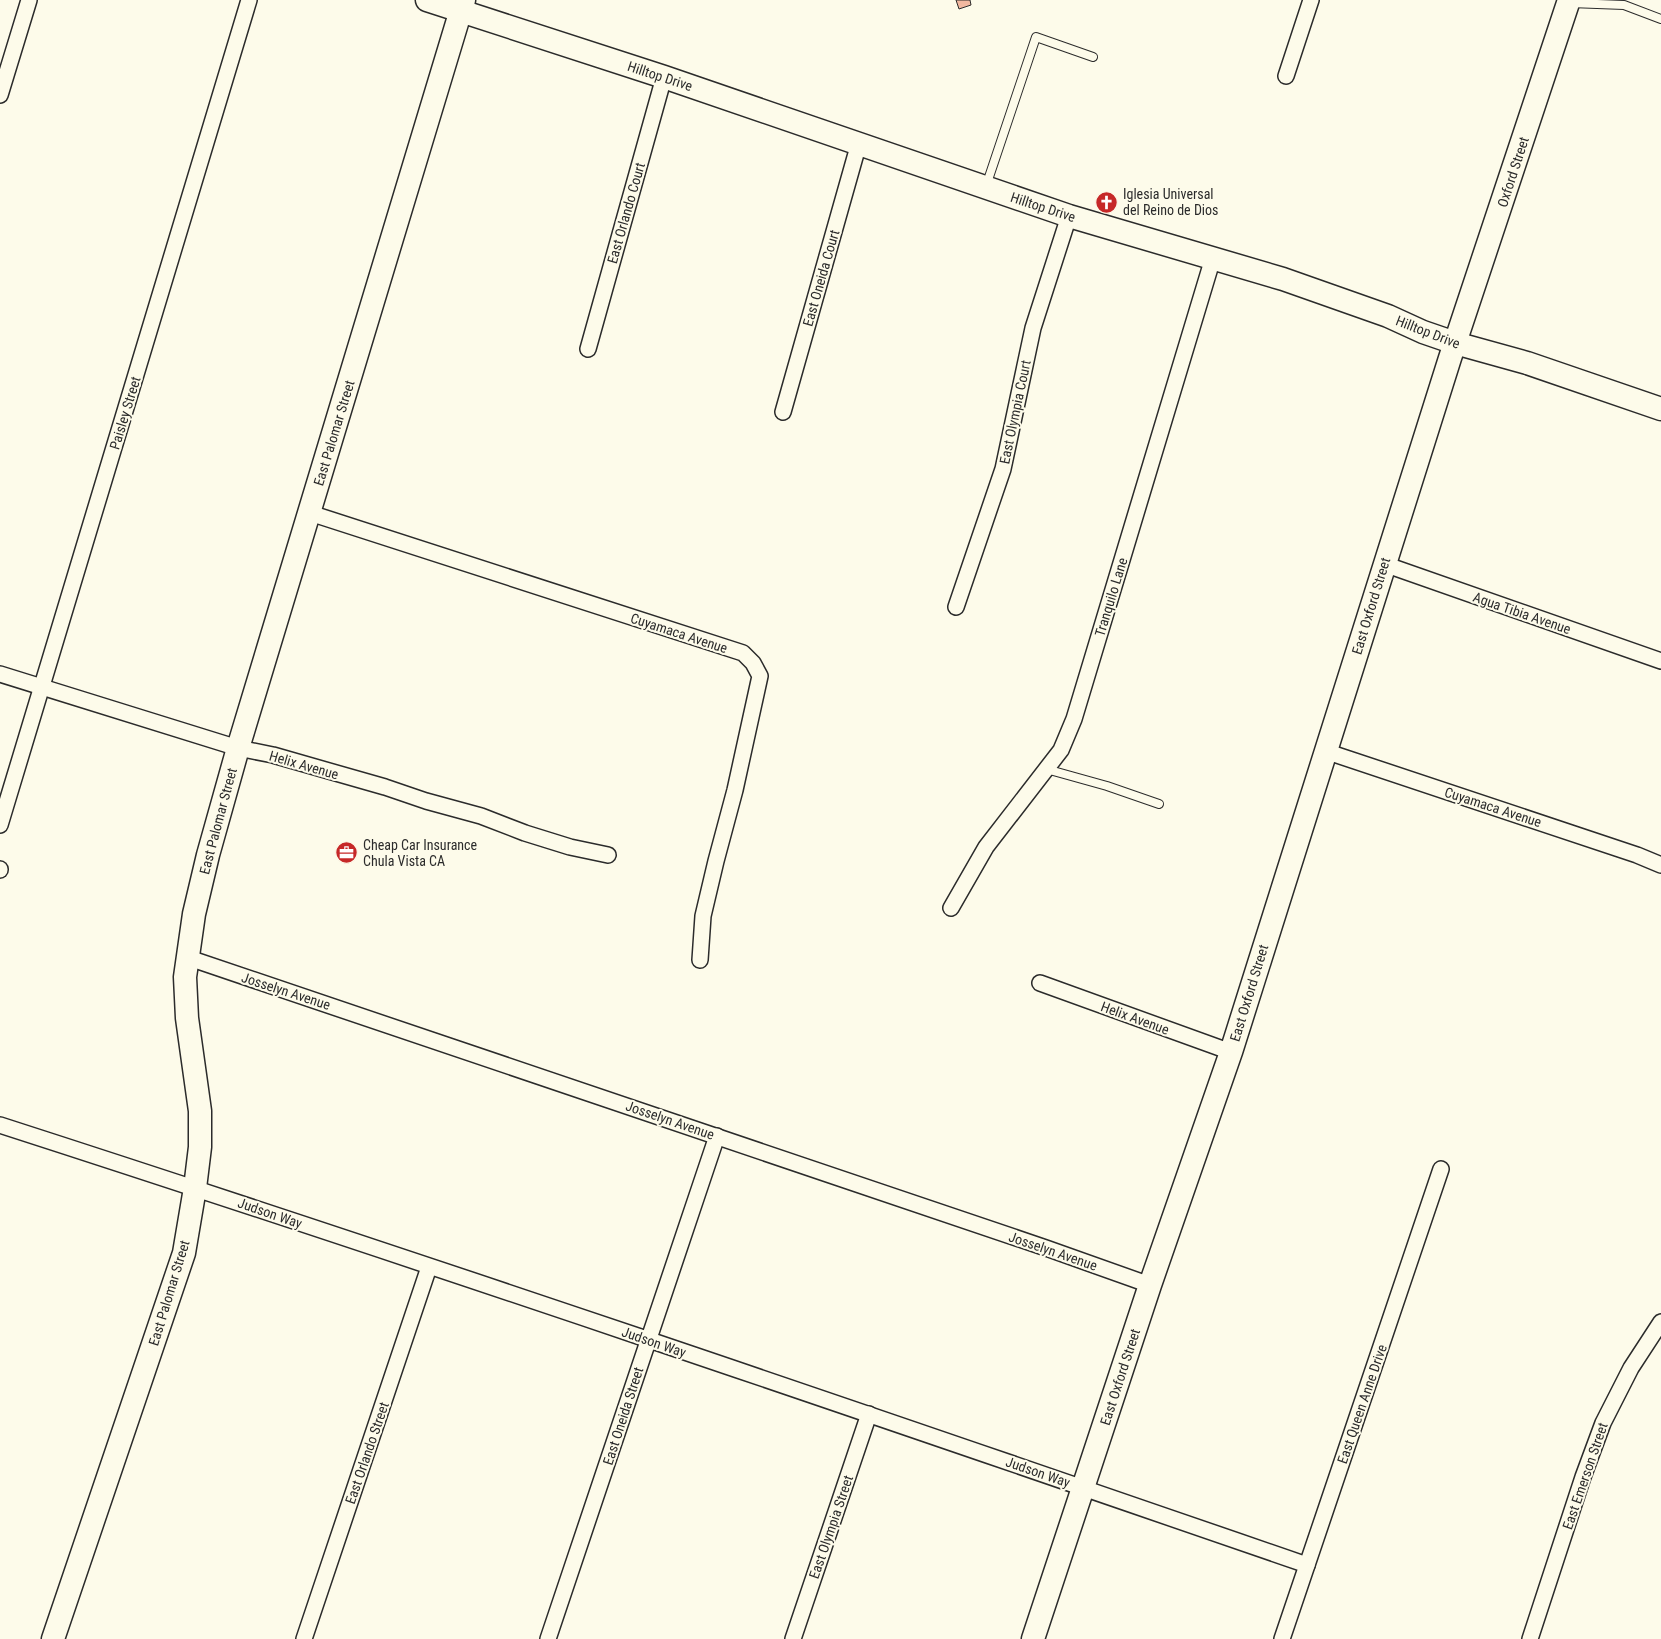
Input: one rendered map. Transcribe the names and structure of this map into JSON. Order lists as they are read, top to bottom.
{
  "streets": {
    "main road": [
      "Hilltop Drive",
      "Oxford Street",
      "East Palomar Street",
      "East Oxford Street"
    ],
    "street": [
      "East Orlando Court",
      "East Oneida Court",
      "East Olympia Court",
      "Paisley Street",
      "Tranquilo Lane",
      "Agua Tibia Avenue",
      "Cuyamaca Avenue",
      "Helix Avenue",
      "Josselyn Avenue",
      "Judson Way",
      "East Queen Anne Drive",
      "East Oneida Street",
      "East Orlando Street",
      "East Emerson Street",
      "East Olympia Street"
    ]
  },
  "crossings": [
    ["Hilltop Drive", "Oxford Street"],
    ["Hilltop Drive", "East Orlando Court"],
    ["Hilltop Drive", "East Oneida Court"],
    ["Hilltop Drive", "East Olympia Court"],
    ["Hilltop Drive", "East Palomar Street"],
    ["Hilltop Drive", "Tranquilo Lane"],
    ["Hilltop Drive", "East Oxford Street"],
    ["Oxford Street", "East Oxford Street"],
    ["Paisley Street", "Helix Avenue"],
    ["East Palomar Street", "Cuyamaca Avenue"],
    ["East Palomar Street", "Helix Avenue"],
    ["East Palomar Street", "Josselyn Avenue"],
    ["East Palomar Street", "Judson Way"],
    ["East Oxford Street", "Agua Tibia Avenue"],
    ["East Oxford Street", "Cuyamaca Avenue"],
    ["East Oxford Street", "Helix Avenue"],
    ["East Oxford Street", "Josselyn Avenue"],
    ["East Oxford Street", "Judson Way"],
    ["Josselyn Avenue", "East Oneida Street"],
    ["Judson Way", "East Queen Anne Drive"],
    ["Judson Way", "East Oneida Street"],
    ["Judson Way", "East Orlando Street"],
    ["Judson Way", "East Olympia Street"]
  ],
  "places": {
    "church": ["Iglesia Universal del Reino de Dios"],
    "office": ["Cheap Car Insurance Chula Vista CA"]
  }
}
